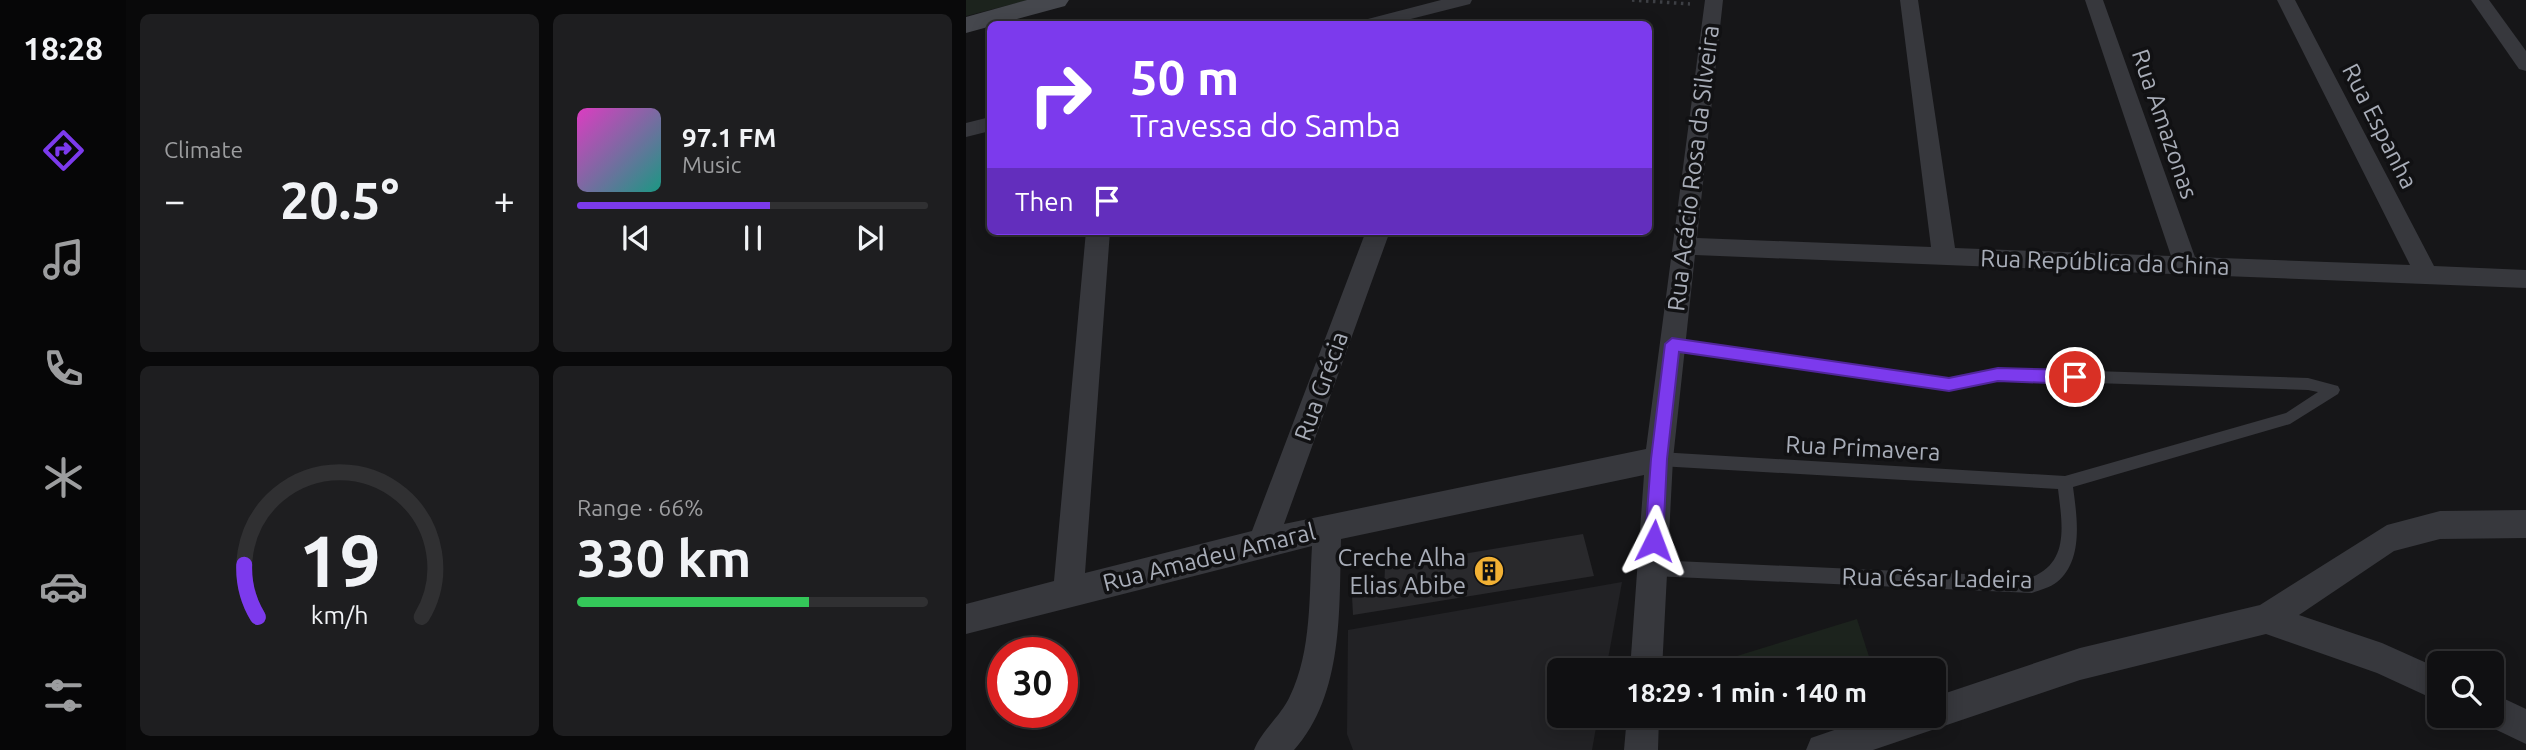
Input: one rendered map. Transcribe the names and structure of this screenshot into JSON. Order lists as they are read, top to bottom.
{
  "streets": {
    "street": [
      "Rua Amazonas",
      "Rua Espanha",
      "Rua Acácio Rosa da Silveira",
      "Rua República da China",
      "Rua Grécia",
      "Rua Amadeu Amaral"
    ],
    "lane": ["Rua Primavera", "Rua César Ladeira"]
  },
  "crossings": [
    ["Rua Amazonas", "Rua República da China"],
    ["Rua Espanha", "Rua República da China"],
    ["Rua Acácio Rosa da Silveira", "Rua República da China"],
    ["Rua Acácio Rosa da Silveira", "Rua Primavera"],
    ["Rua Acácio Rosa da Silveira", "Rua Amadeu Amaral"],
    ["Rua Acácio Rosa da Silveira", "Rua César Ladeira"],
    ["Rua Grécia", "Rua Amadeu Amaral"],
    ["Rua Primavera", "Rua Amadeu Amaral"],
    ["Rua Primavera", "Rua César Ladeira"]
  ],
  "places": {
    "building": ["Creche Alha Elias Abibe"]
  },
  "page": {
    "tabs": "18:28",
    "tile": [
      "Climate",
      ["Range · 66%", "330 km"]
    ],
    "turn": ["50 m", "Travessa do Samba"],
    "song": ["97.1 FM", "Music"],
    "then": "Then",
    "heat": ["−", "20.5°", "+"],
    "limit": "30",
    "trip": "18:29 · 1 min · 140 m",
    "gauge": ["19", "km/h"]
  }
}
